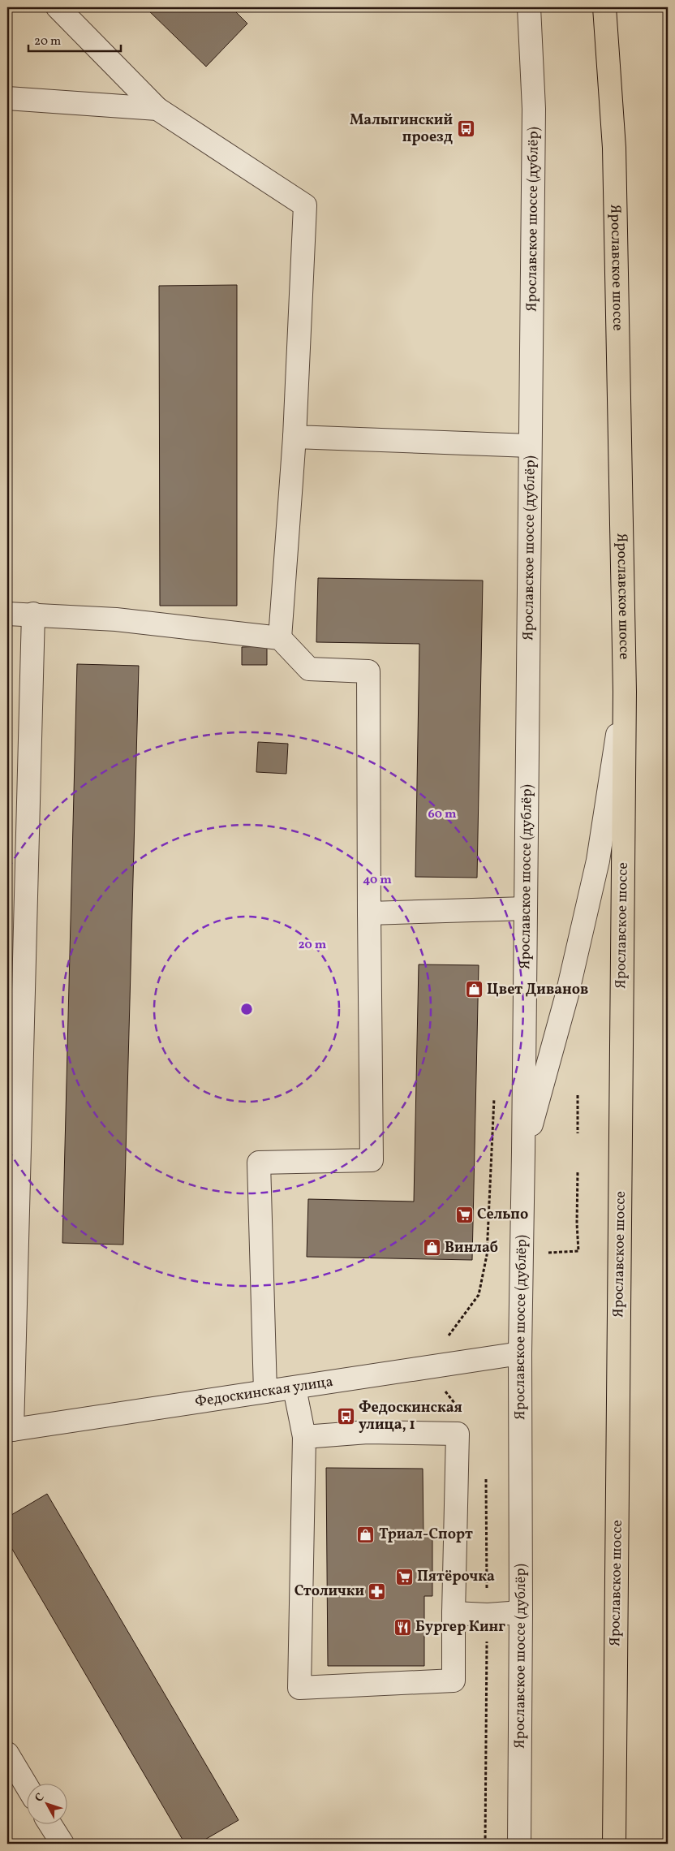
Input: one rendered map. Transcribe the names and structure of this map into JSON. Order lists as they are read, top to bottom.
{
  "streets": {
    "main road": ["Ярославское шоссе"],
    "street": ["Ярославское шоссе (дублёр)", "Федоскинская улица"]
  },
  "crossings": [
    ["Ярославское шоссе (дублёр)", "Федоскинская улица"]
  ],
  "places": {
    "bus stop": ["Малыгинский проезд", "Федоскинская улица, 1"],
    "shop": ["Цвет Диванов", "Винлаб", "Триал-Спорт"],
    "supermarket": ["Сельпо", "Пятёрочка"],
    "pharmacy": ["Столички"],
    "restaurant": ["Бургер Кинг"]
  },
  "scale_bar": "20 m",
  "north": "top left",
  "rings": ["60 m", "40 m", "20 m"]
}
